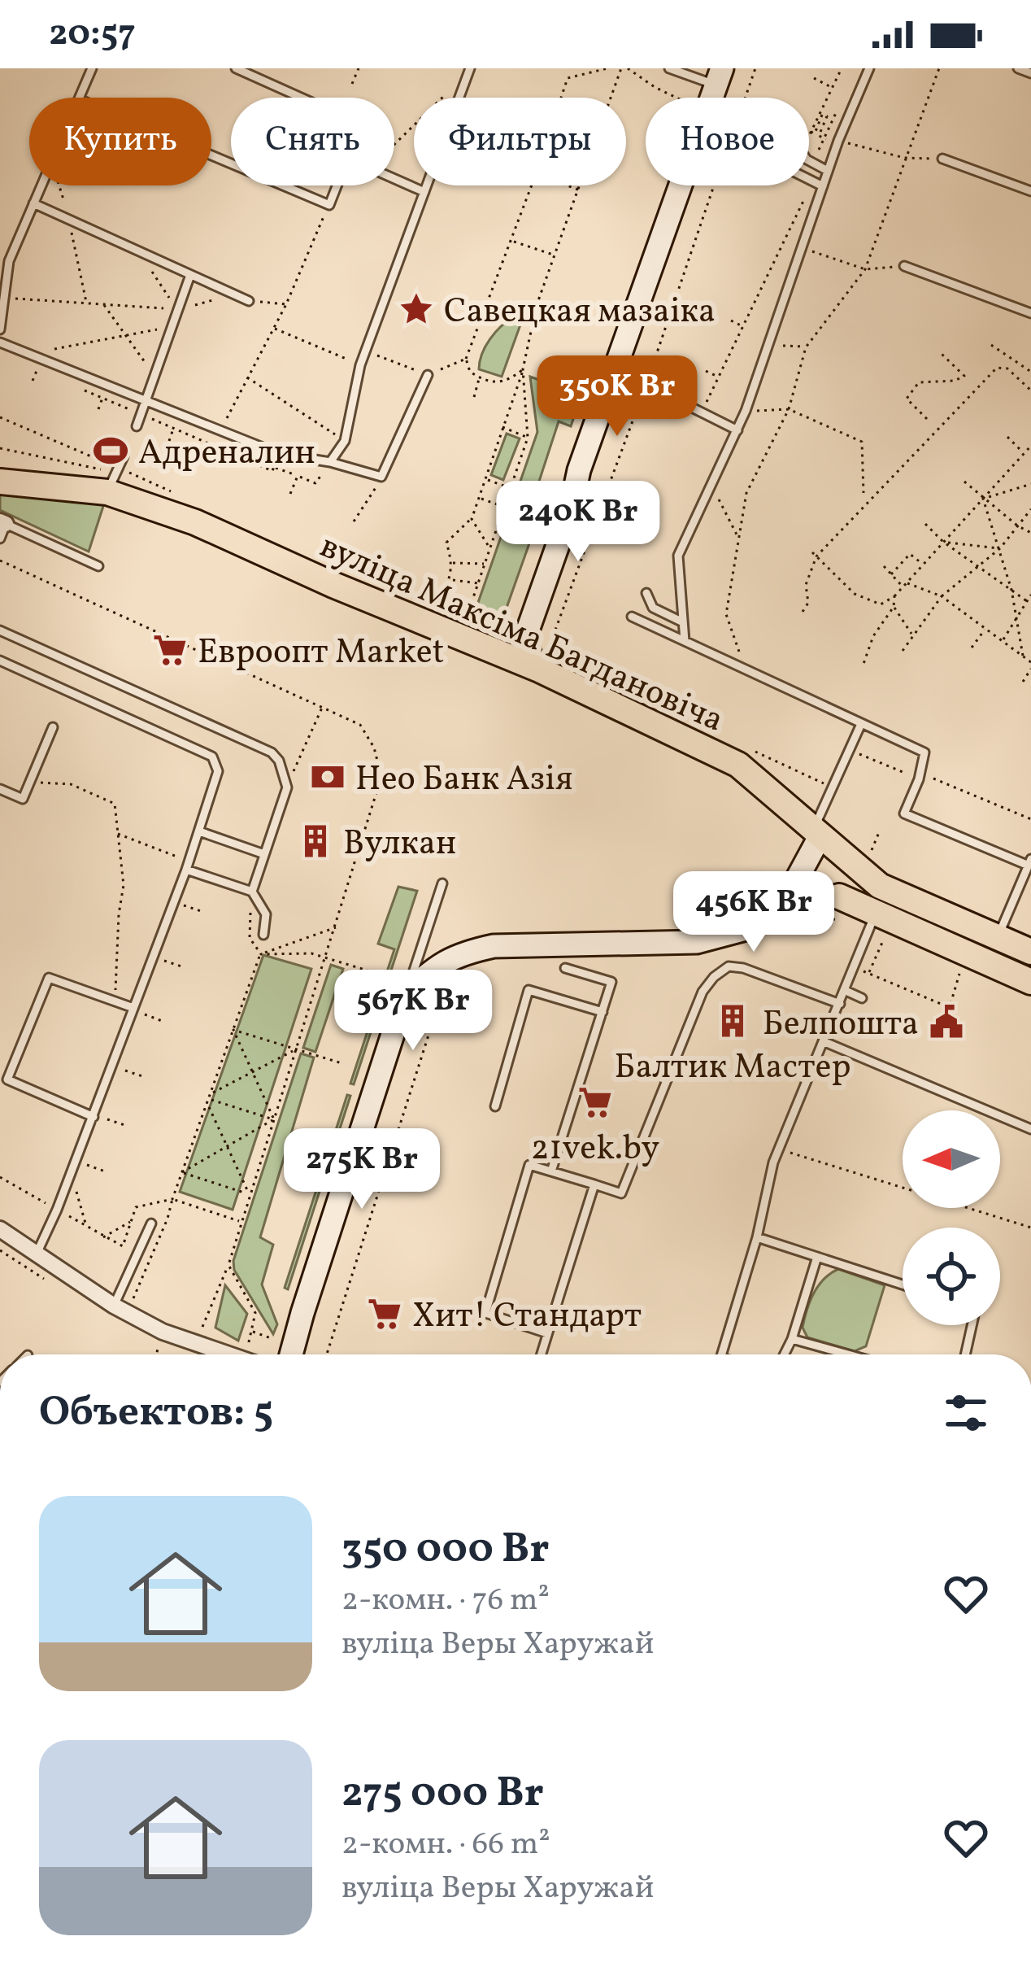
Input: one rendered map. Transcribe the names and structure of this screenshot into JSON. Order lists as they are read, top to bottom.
{
  "streets": {
    "main road": ["вуліца Максіма Багдановіча"]
  },
  "places": {
    "place": ["Савецкая мазаіка"],
    "sports": ["Адреналин"],
    "supermarket": ["Евроопт Market", "21vek.by", "Хит! Стандарт"],
    "bank": ["Нео Банк Азія"],
    "building": ["Вулкан", "Балтик Мастер"],
    "public building": ["Белпошта"]
  },
  "north": "left",
  "page": {
    "status": "20:57",
    "chip": [
      "Купить",
      "Снять",
      "Фильтры",
      "Новое"
    ],
    "price": [
      "350K Br",
      "240K Br",
      "456K Br",
      "567K Br",
      "275K Br"
    ],
    "heading": "Объектов: 5",
    "list": [
      {
        "name": "350 000 Br",
        "note": "2-комн. · 76 m² · вуліца Веры Харужай"
      },
      {
        "name": "275 000 Br",
        "note": "2-комн. · 66 m² · вуліца Веры Харужай"
      }
    ]
  }
}
